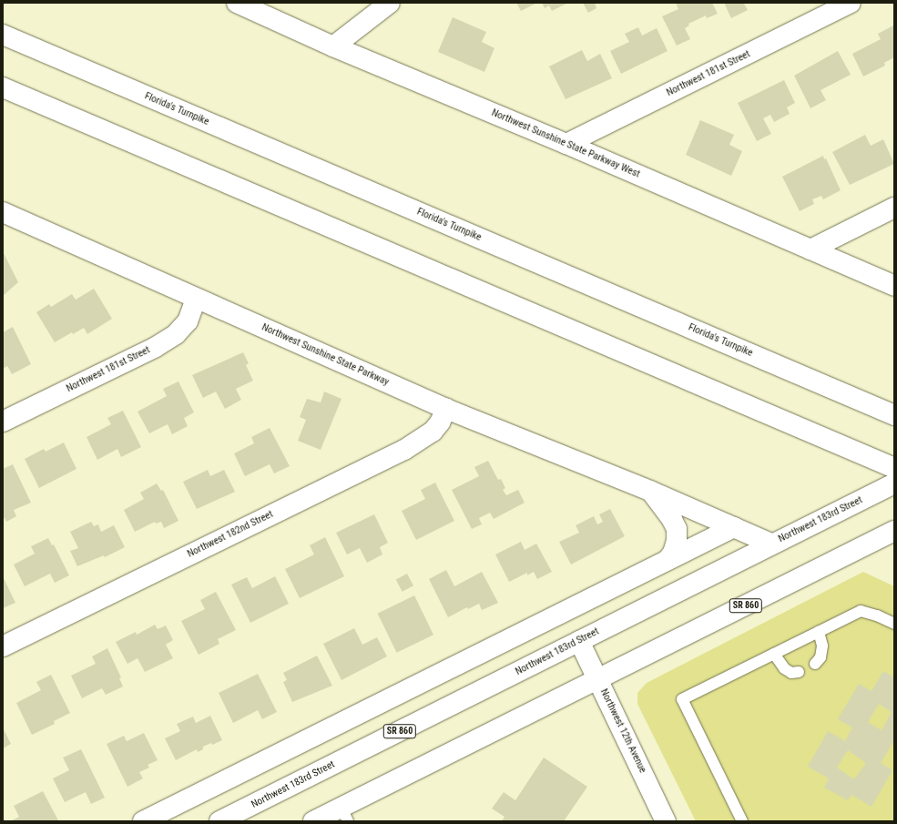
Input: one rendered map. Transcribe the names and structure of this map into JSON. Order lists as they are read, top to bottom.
{
  "streets": {
    "main road": [
      "Northwest 181st Street",
      "Florida's Turnpike",
      "Northwest Sunshine State Parkway West",
      "Northwest Sunshine State Parkway",
      "Northwest 183rd Street",
      "Northwest 182nd Street",
      "SR 860",
      "Northwest 12th Avenue"
    ]
  },
  "crossings": [
    ["Northwest 181st Street", "Northwest Sunshine State Parkway West"],
    ["Northwest 181st Street", "Northwest Sunshine State Parkway"],
    ["Northwest Sunshine State Parkway", "Northwest 183rd Street"],
    ["Northwest Sunshine State Parkway", "Northwest 182nd Street"],
    ["Northwest 183rd Street", "Northwest 12th Avenue"],
    ["SR 860", "Northwest 12th Avenue"]
  ]
}
